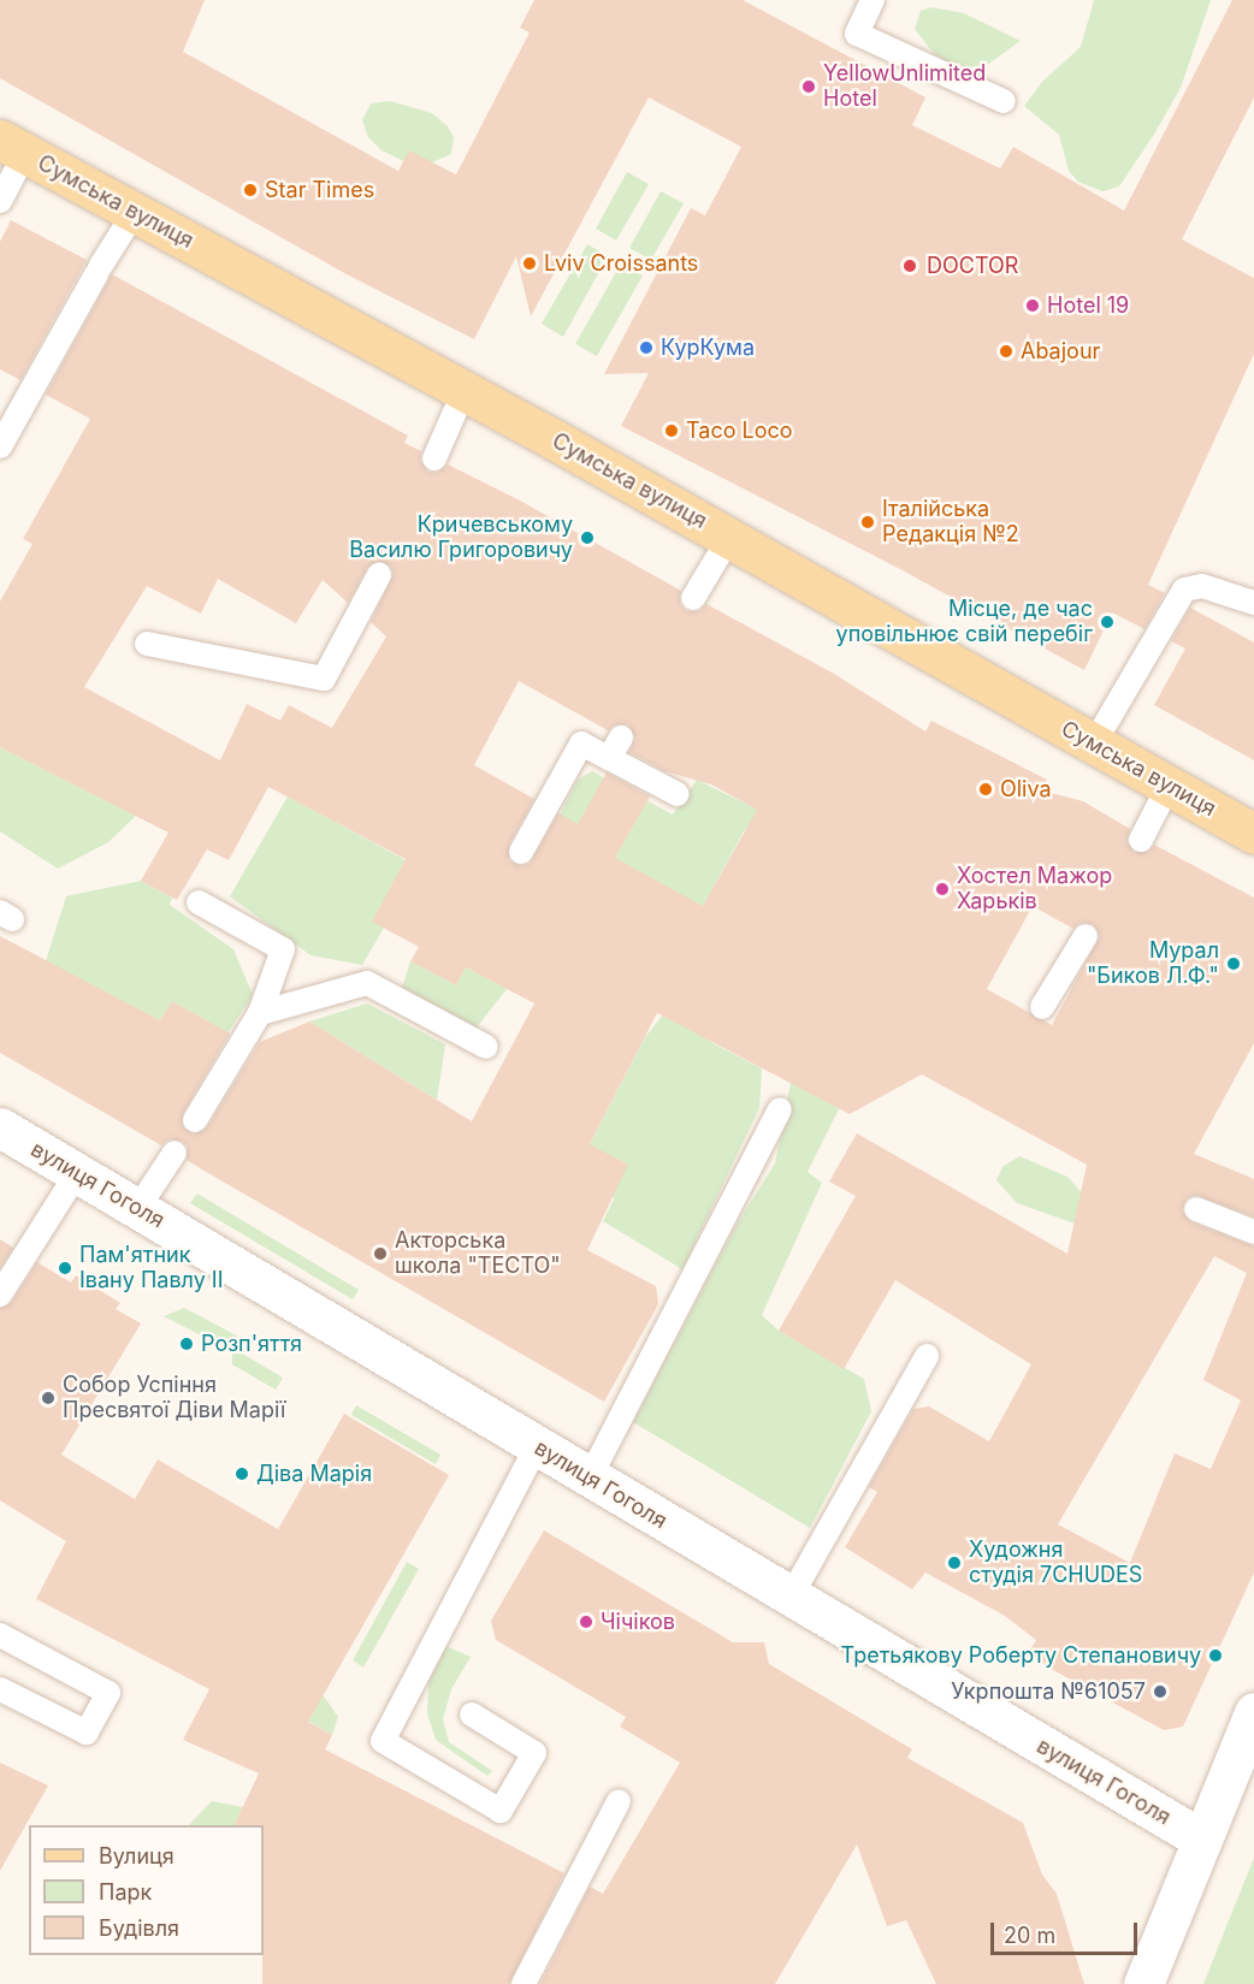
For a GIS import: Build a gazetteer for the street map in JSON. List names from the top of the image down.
{
  "streets": {
    "main road": ["Сумська вулиця"],
    "street": ["вулиця Гоголя"]
  },
  "places": [
    "YellowUnlimited Hotel",
    "Star Times",
    "Lviv Croissants",
    "DOCTOR",
    "Hotel 19",
    "КурКума",
    "Abajour",
    "Taco Loco",
    "Італійська Редакція №2",
    "Кричевському Василю Григоровичу",
    "Місце, де час уповільнює свій перебіг",
    "Oliva",
    "Хостел Мажор Харьків",
    "Мурал \"Биков Л.Ф.\"",
    "Акторська школа \"ТЕСТО\"",
    "Пам'ятник Івану Павлу II",
    "Розп'яття",
    "Собор Успіння Пресвятої Діви Марії",
    "Діва Марія",
    "Художня студія 7CHUDES",
    "Чічіков",
    "Третьякову Роберту Степановичу",
    "Укрпошта №61057"
  ],
  "legend": ["Вулиця", "Парк", "Будівля"],
  "scale_bar": "20 m"
}
